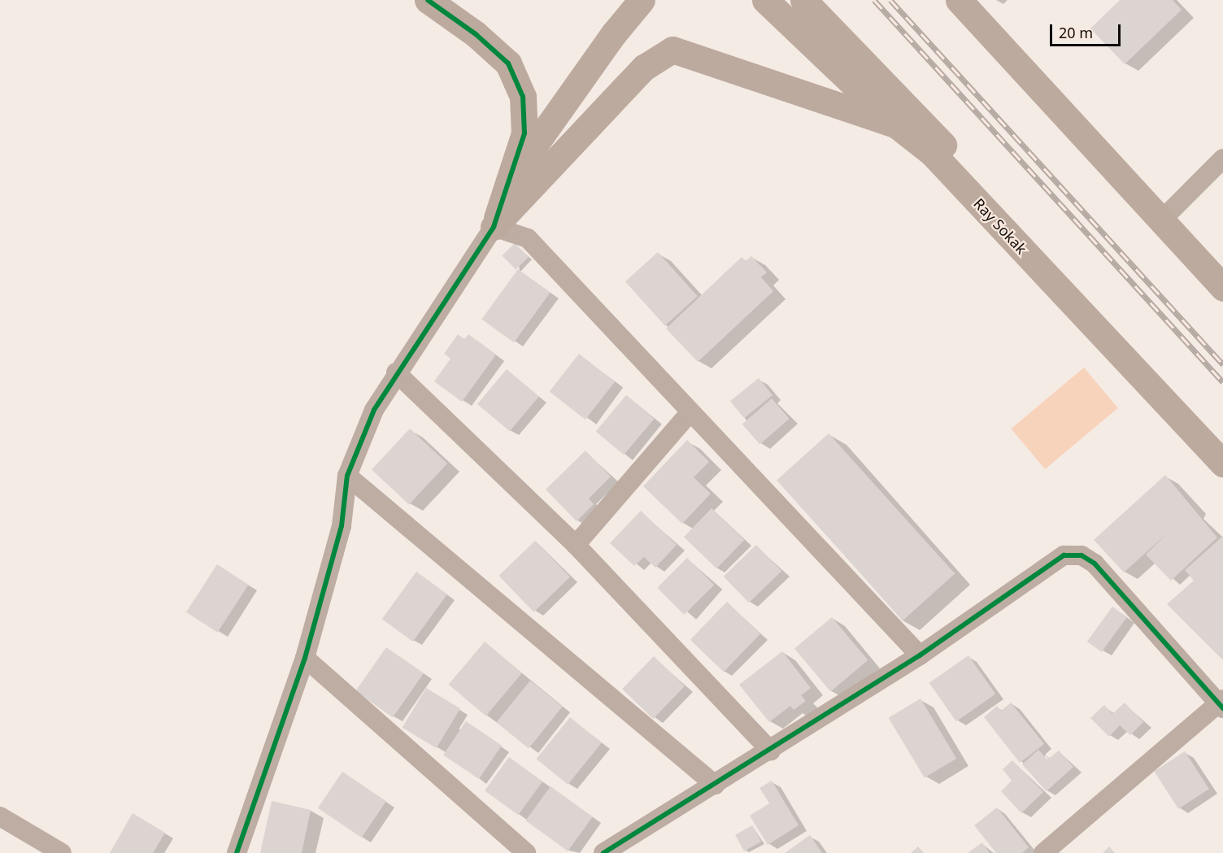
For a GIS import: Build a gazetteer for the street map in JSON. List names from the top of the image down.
{
  "streets": {
    "street": ["Ray Sokak"]
  },
  "scale_bar": "20 m"
}
